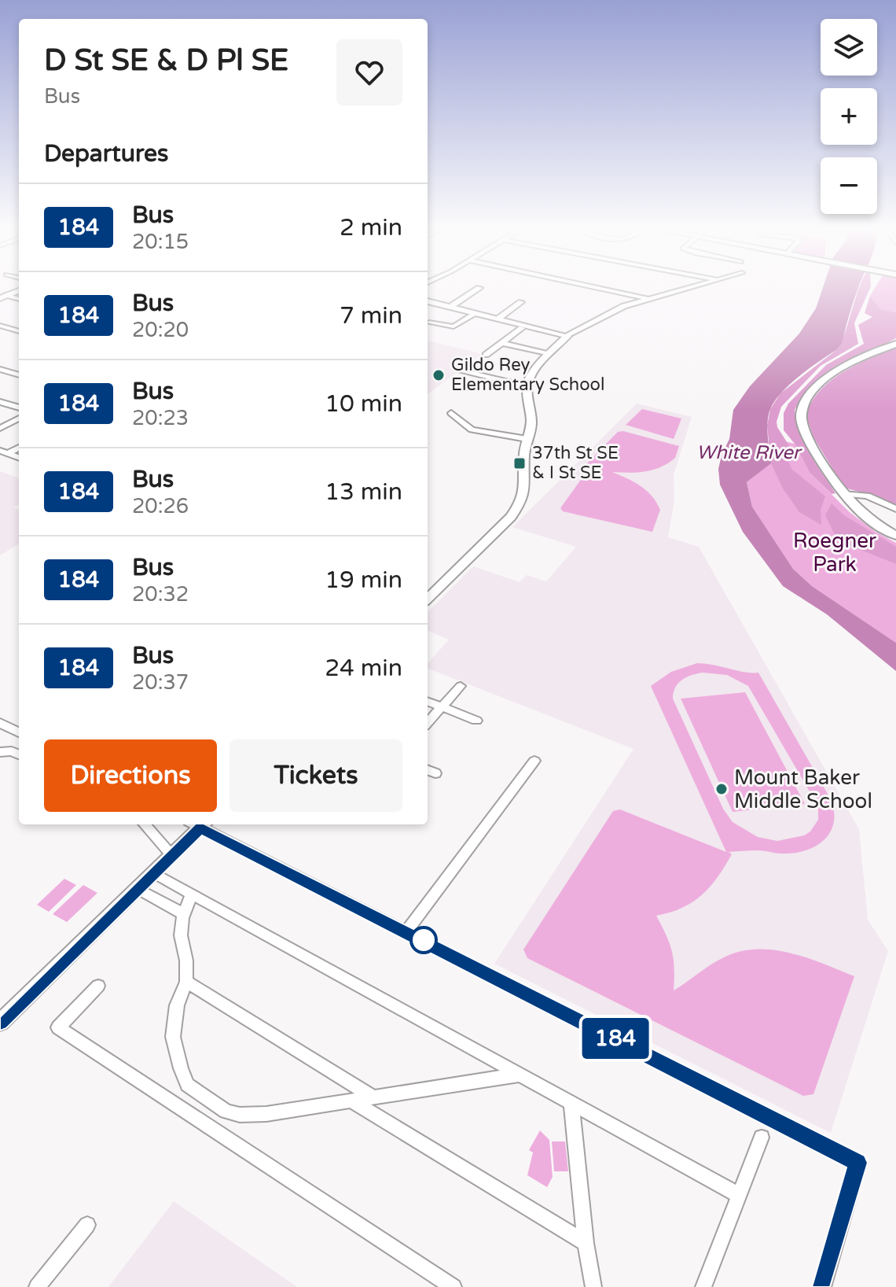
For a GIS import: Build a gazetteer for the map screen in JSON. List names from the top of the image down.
{
  "water": ["White River"],
  "parks": ["Roegner Park"],
  "places": {
    "other": ["Gildo Rey Elementary School", "Mount Baker Middle School"],
    "transit": ["37th St SE & I St SE"]
  },
  "lines": ["bus line 184"],
  "page": {
    "on_map": "184",
    "map_buttons": ["+", "−"],
    "heading": [
      ["D St SE & D Pl SE", "Bus"],
      "Departures"
    ],
    "list": [
      {
        "mark": "184",
        "name": "Bus",
        "note": "20:15",
        "value": "2 min"
      },
      {
        "mark": "184",
        "name": "Bus",
        "note": "20:20",
        "value": "7 min"
      },
      {
        "mark": "184",
        "name": "Bus",
        "note": "20:23",
        "value": "10 min"
      },
      {
        "mark": "184",
        "name": "Bus",
        "note": "20:26",
        "value": "13 min"
      },
      {
        "mark": "184",
        "name": "Bus",
        "note": "20:32",
        "value": "19 min"
      },
      {
        "mark": "184",
        "name": "Bus",
        "note": "20:37",
        "value": "24 min"
      }
    ],
    "buttons": ["Directions", "Tickets"]
  }
}
